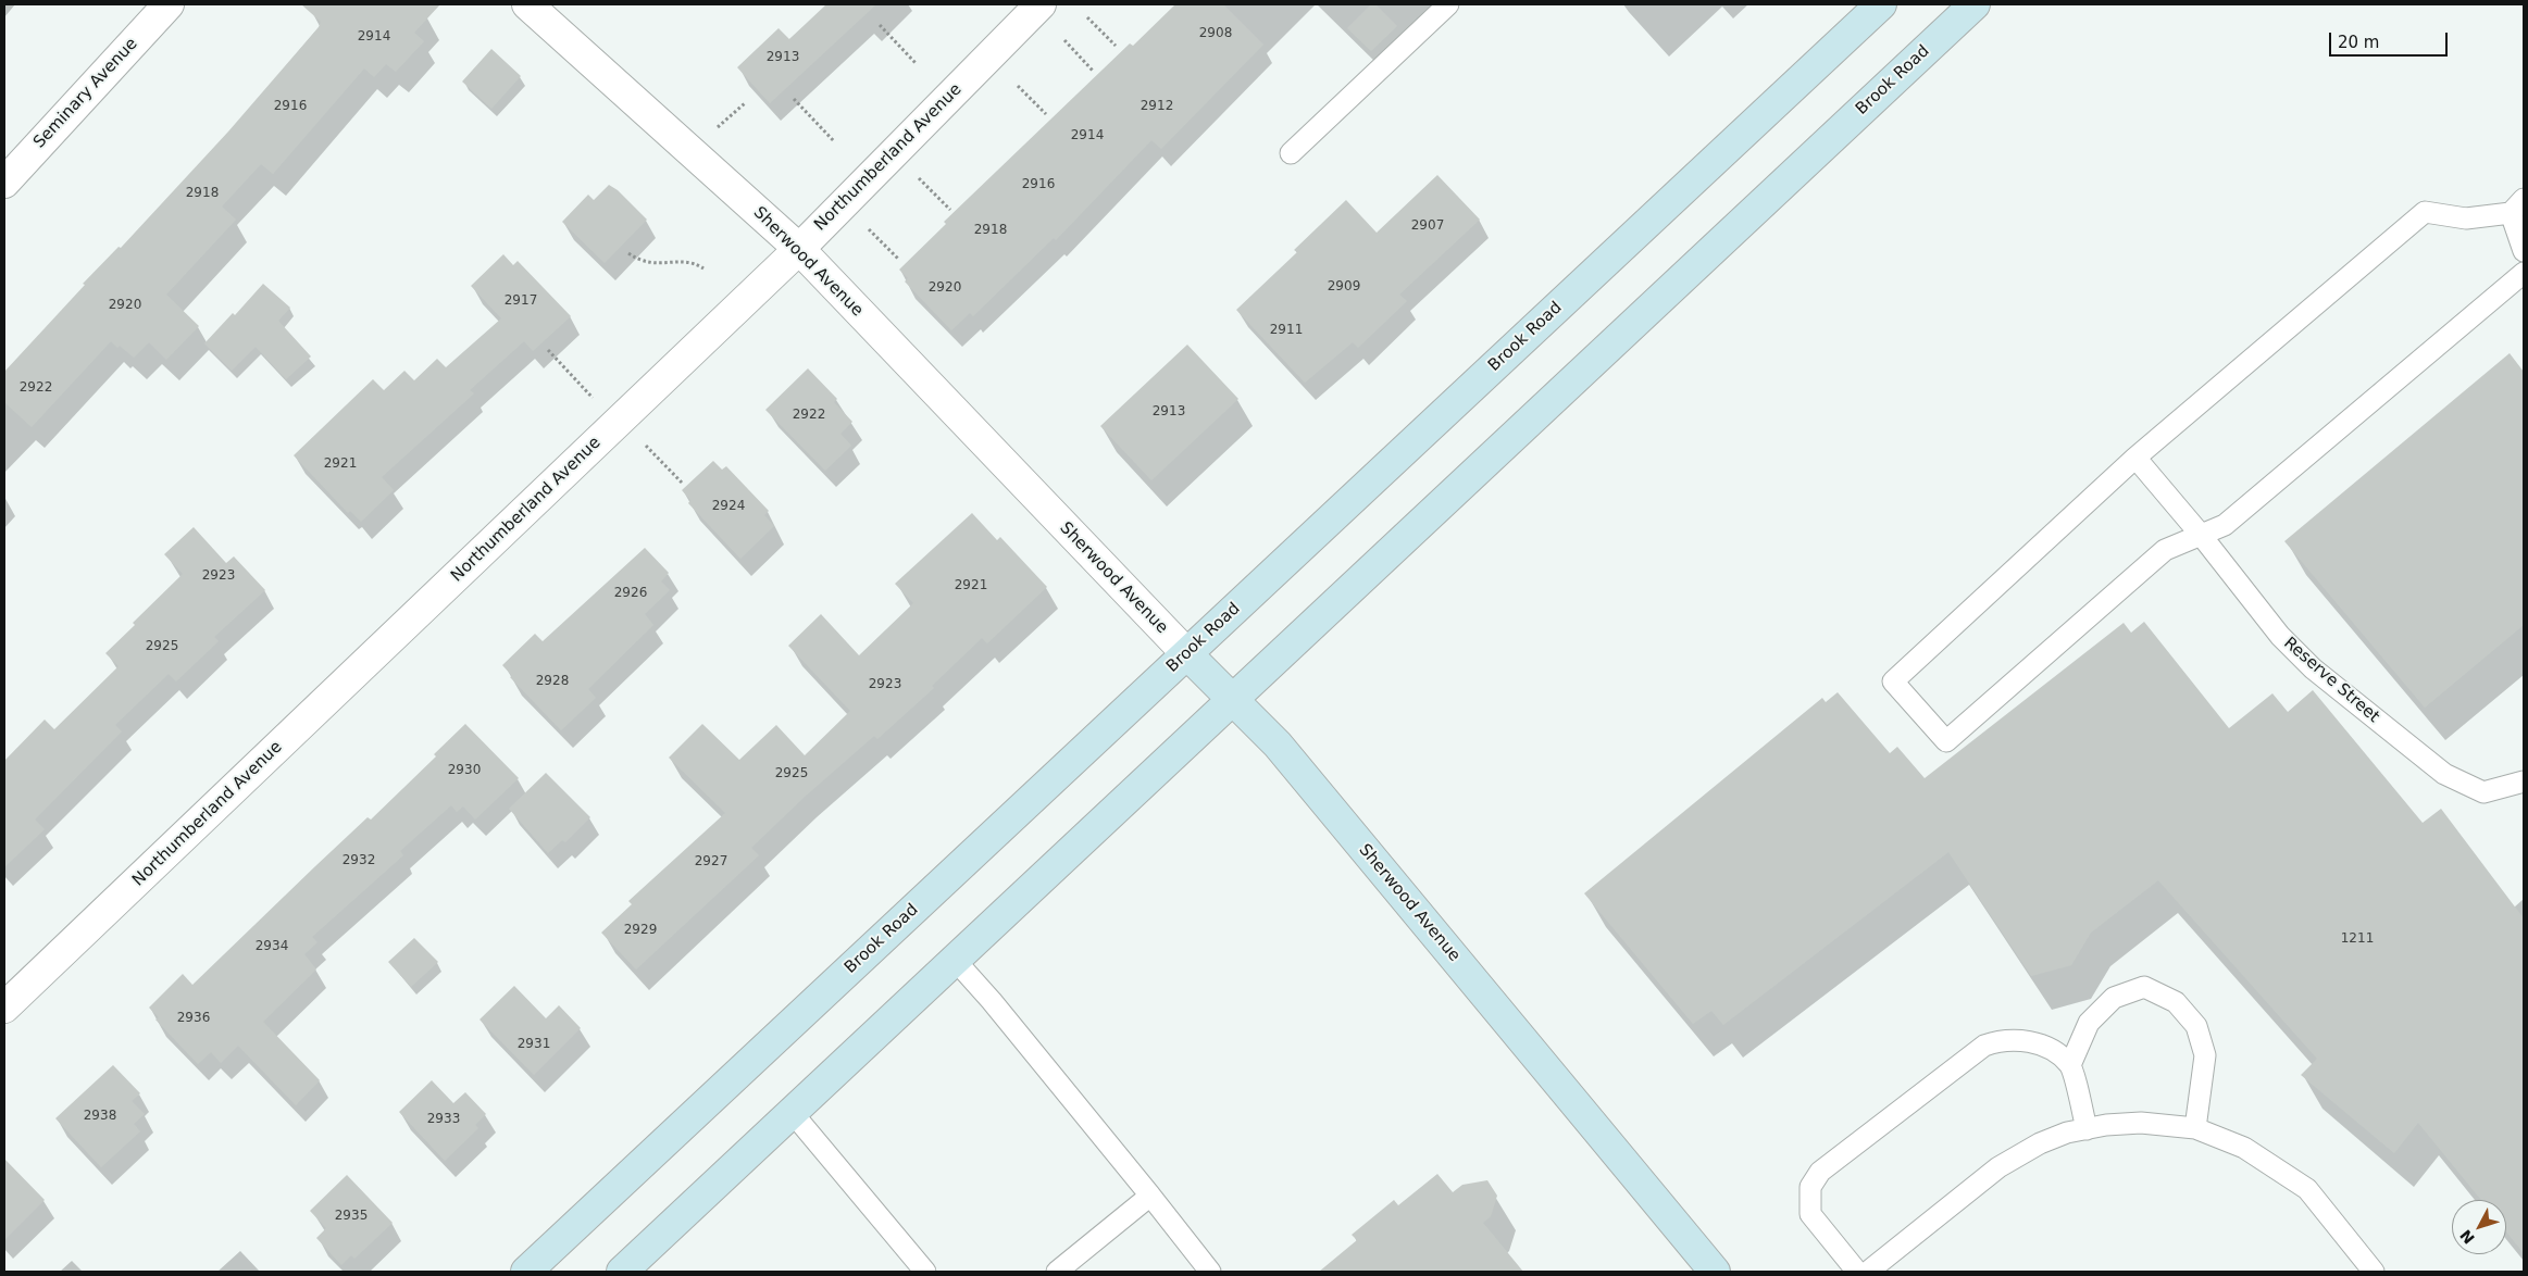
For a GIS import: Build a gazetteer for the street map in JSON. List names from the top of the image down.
{
  "streets": {
    "main road": ["Brook Road", "Sherwood Avenue"],
    "street": ["Seminary Avenue", "Northumberland Avenue"],
    "lane": ["Reserve Street"]
  },
  "crossings": [
    ["Brook Road", "Sherwood Avenue"],
    ["Northumberland Avenue", "Sherwood Avenue"]
  ],
  "house_numbers": [
    "2908",
    "2914",
    "2913",
    "2916",
    "2912",
    "2914",
    "2916",
    "2918",
    "2907",
    "2918",
    "2909",
    "2920",
    "2917",
    "2920",
    "2911",
    "2922",
    "2913",
    "2922",
    "2921",
    "2924",
    "2923",
    "2921",
    "2926",
    "2925",
    "2928",
    "2923",
    "2930",
    "2925",
    "2932",
    "2927",
    "2929",
    "1211",
    "2934",
    "2936",
    "2931",
    "2938",
    "2933",
    "2935"
  ],
  "scale_bar": "20 m",
  "north": "bottom left"
}
